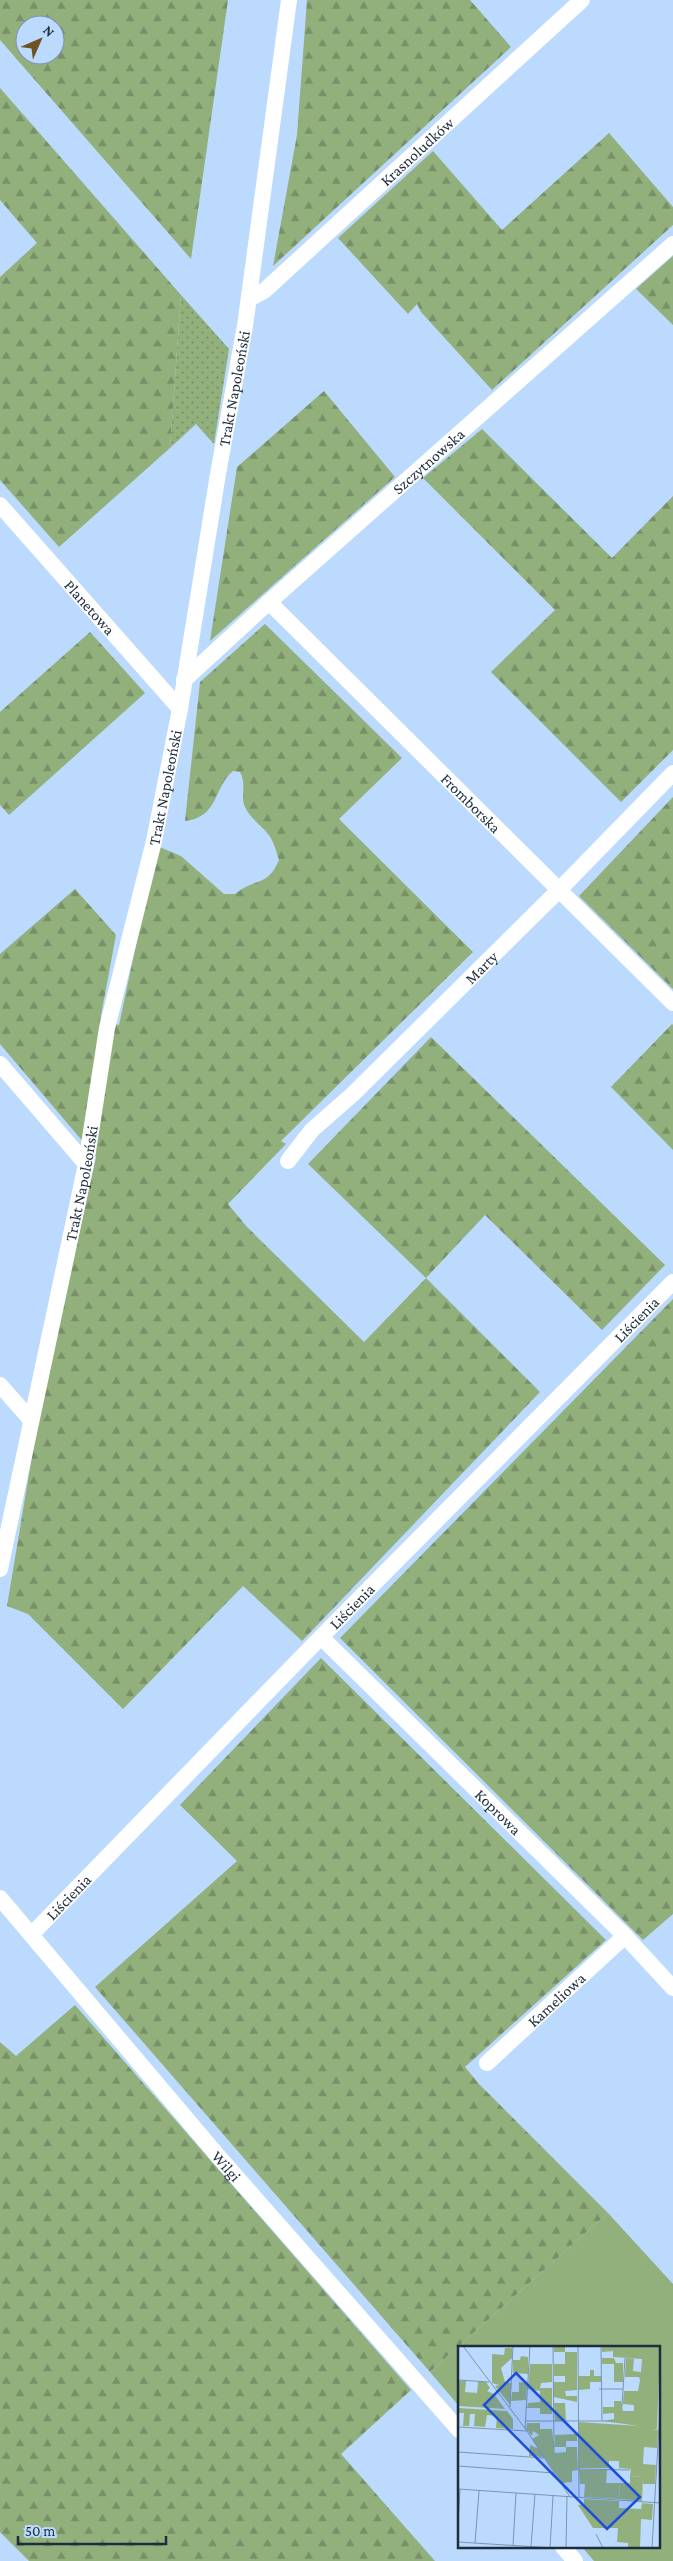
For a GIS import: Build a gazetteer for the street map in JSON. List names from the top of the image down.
{
  "streets": {
    "street": [
      "Krasnoludków",
      "Trakt Napoleoński",
      "Szczytnowska",
      "Planetowa",
      "Fromborska",
      "Marty",
      "Liścienia",
      "Koprowa",
      "Kameliowa",
      "Wilgi"
    ]
  },
  "crossings": [
    ["Krasnoludków", "Trakt Napoleoński"],
    ["Trakt Napoleoński", "Szczytnowska"],
    ["Trakt Napoleoński", "Planetowa"],
    ["Szczytnowska", "Fromborska"],
    ["Fromborska", "Marty"],
    ["Liścienia", "Koprowa"],
    ["Liścienia", "Wilgi"],
    ["Koprowa", "Kameliowa"]
  ],
  "scale_bar": "50 m",
  "north": "top right"
}
